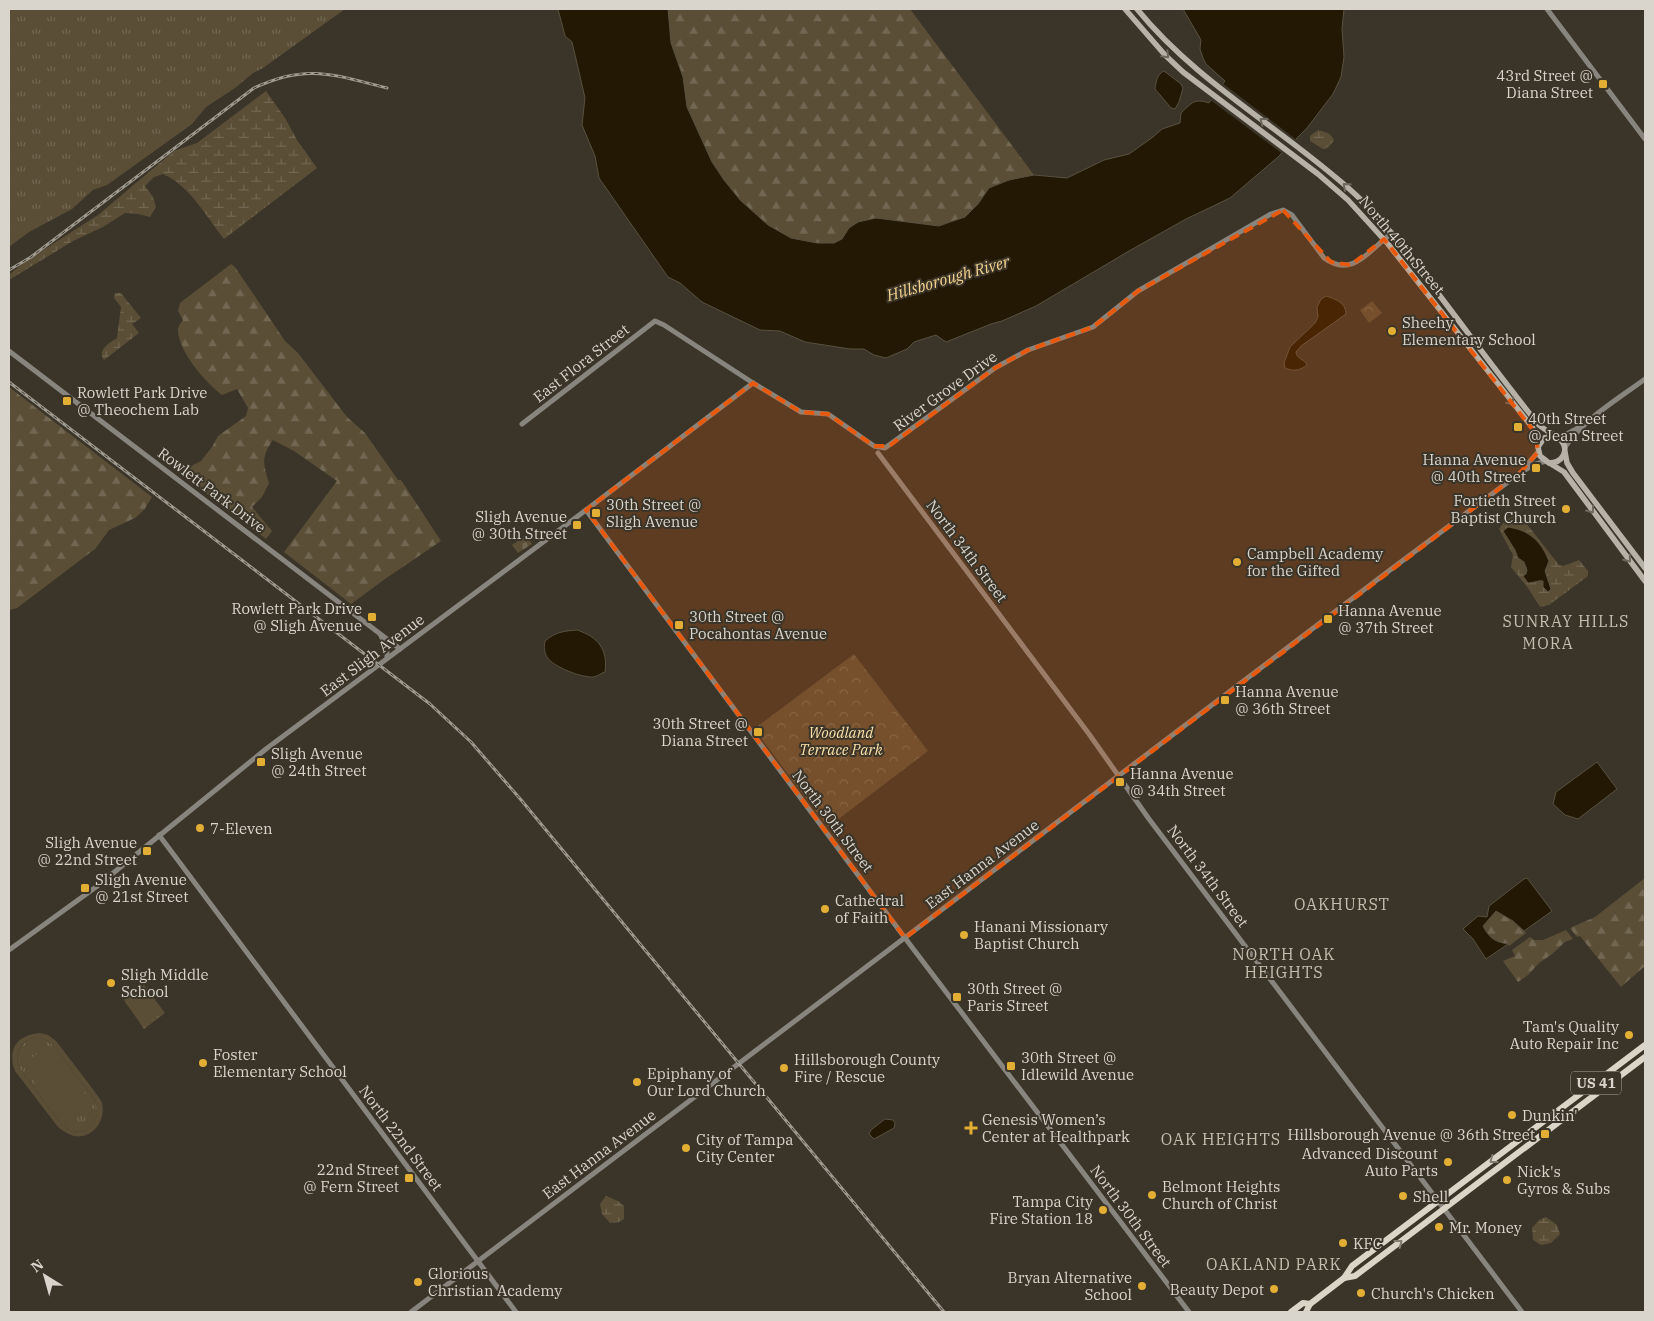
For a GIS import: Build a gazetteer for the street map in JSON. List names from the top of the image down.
{
  "streets": {
    "main road": ["North 40th Street", "US 41"],
    "street": [
      "East Flora Street",
      "River Grove Drive",
      "Rowlett Park Drive",
      "North 34th Street",
      "East Sligh Avenue",
      "North 30th Street",
      "East Hanna Avenue",
      "North 22nd Street"
    ]
  },
  "crossings": [
    ["North 40th Street", "River Grove Drive"],
    ["North 40th Street", "East Hanna Avenue"],
    ["East Flora Street", "River Grove Drive"],
    ["River Grove Drive", "East Sligh Avenue"],
    ["Rowlett Park Drive", "East Sligh Avenue"],
    ["North 34th Street", "East Hanna Avenue"],
    ["North 34th Street", "US 41"],
    ["East Sligh Avenue", "North 30th Street"],
    ["East Sligh Avenue", "North 22nd Street"],
    ["North 30th Street", "East Hanna Avenue"],
    ["East Hanna Avenue", "North 22nd Street"]
  ],
  "districts": [
    "SUNRAY HILLS",
    "MORA",
    "OAKHURST",
    "NORTH OAK HEIGHTS",
    "OAK HEIGHTS",
    "OAKLAND PARK"
  ],
  "water": ["Hillsborough River"],
  "parks": ["Woodland Terrace Park"],
  "places": {
    "transit": [
      "43rd Street @ Diana Street",
      "Rowlett Park Drive @ Theochem Lab",
      "40th Street @ Jean Street",
      "Hanna Avenue @ 40th Street",
      "30th Street @ Sligh Avenue",
      "Sligh Avenue @ 30th Street",
      "Rowlett Park Drive @ Sligh Avenue",
      "Hanna Avenue @ 37th Street",
      "30th Street @ Pocahontas Avenue",
      "Hanna Avenue @ 36th Street",
      "30th Street @ Diana Street",
      "Sligh Avenue @ 24th Street",
      "Hanna Avenue @ 34th Street",
      "Sligh Avenue @ 22nd Street",
      "Sligh Avenue @ 21st Street",
      "30th Street @ Paris Street",
      "30th Street @ Idlewild Avenue",
      "Hillsborough Avenue @ 36th Street",
      "22nd Street @ Fern Street"
    ],
    "other": [
      "Sheehy Elementary School",
      "Fortieth Street Baptist Church",
      "Campbell Academy for the Gifted",
      "7-Eleven",
      "Cathedral of Faith",
      "Hanani Missionary Baptist Church",
      "Sligh Middle School",
      "Tam's Quality Auto Repair Inc",
      "Foster Elementary School",
      "Hillsborough County Fire / Rescue",
      "Epiphany of Our Lord Church",
      "Dunkin'",
      "City of Tampa City Center",
      "Advanced Discount Auto Parts",
      "Nick's Gyros & Subs",
      "Belmont Heights Church of Christ",
      "Shell",
      "Tampa City Fire Station 18",
      "Mr. Money",
      "KFC",
      "Glorious Christian Academy",
      "Bryan Alternative School",
      "Beauty Depot",
      "Church's Chicken"
    ],
    "health": ["Genesis Women’s Center at Healthpark"]
  },
  "north": "top left"
}
